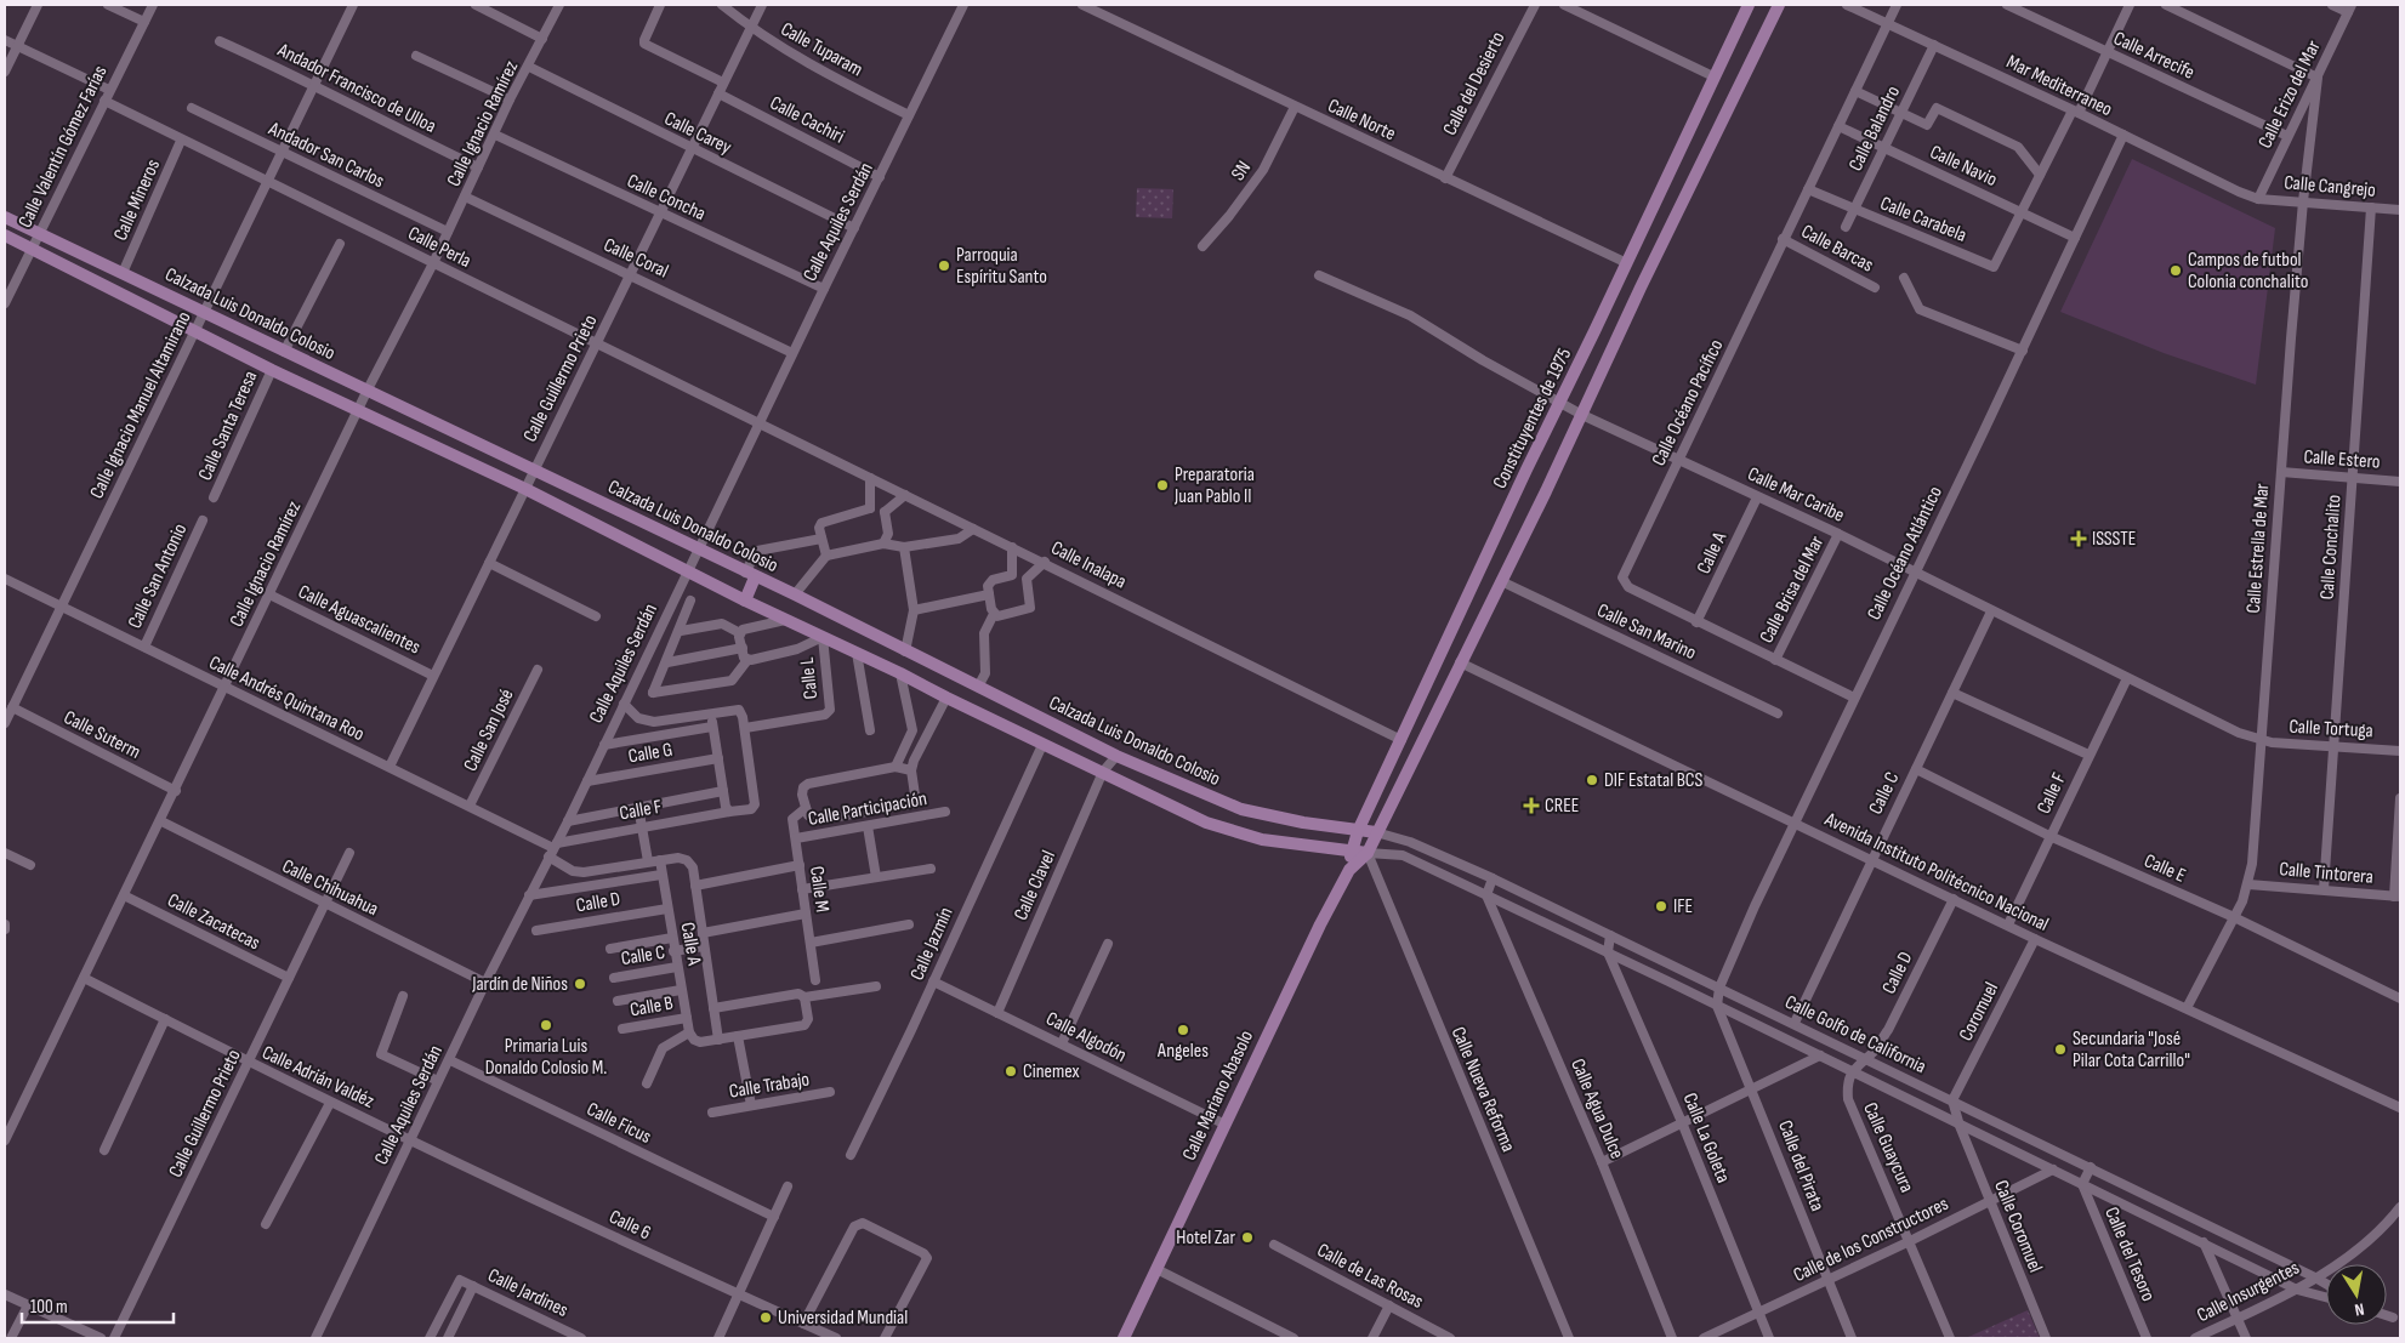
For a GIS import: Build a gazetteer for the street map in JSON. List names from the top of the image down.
{
  "streets": {
    "main road": ["Calzada Luis Donaldo Colosio", "Constituyentes de 1975", "Calle Mariano Abasolo"],
    "street": [
      "Calle Tuparam",
      "Calle Arrecife",
      "Calle del Desierto",
      "Mar Mediterraneo",
      "Andador Francisco de Ulloa",
      "Calle Erizo del Mar",
      "Calle Cachiri",
      "Calle Norte",
      "Calle Ignacio Ramírez",
      "Calle Balandro",
      "Calle Carey",
      "Calle Valentín Gómez Farías",
      "Andador San Carlos",
      "Calle Navio",
      "SN",
      "Calle Cangrejo",
      "Calle Concha",
      "Calle Mineros",
      "Calle Carabela",
      "Calle Aquiles Serdán",
      "Calle Perla",
      "Calle Barcas",
      "Calle Coral",
      "Calle Guillermo Prieto",
      "Calle Océano Pacífico",
      "Calle Ignacio Manuel Altamirano",
      "Calle Santa Teresa",
      "Calle Estero",
      "Calle Mar Caribe",
      "Calle Conchalito",
      "Calle Estrella de Mar",
      "Calle A",
      "Calle Océano Atlántico",
      "Calle Inalapa",
      "Calle San Antonio",
      "Calle Brisa del Mar",
      "Calle Aguascalientes",
      "Calle San Marino",
      "Calle L",
      "Calle Andrés Quintana Roo",
      "Calle Tortuga",
      "Calle San José",
      "Calle Suterm",
      "Calle G",
      "Calle C",
      "Calle F",
      "Calle Participación",
      "Calle E",
      "Avenida Instituto Politécnico Nacional",
      "Calle Tintorera",
      "Calle Clavel",
      "Calle Chihuahua",
      "Calle M",
      "Calle D",
      "Calle Zacatecas",
      "Calle Jazmín",
      "Calle B",
      "Coromuel",
      "Calle Golfo de California",
      "Calle Algodón",
      "Calle Adrián Valdéz",
      "Calle Trabajo",
      "Calle Nueva Reforma",
      "Calle Agua Dulce",
      "Calle Ficus",
      "Calle La Goleta",
      "Calle Guaycura",
      "Calle del Pirata",
      "Calle 6",
      "Calle Coromuel",
      "Calle de los Constructores",
      "Calle del Tesoro",
      "Calle de Las Rosas",
      "Calle Insurgentes",
      "Calle Jardines"
    ]
  },
  "crossings": [
    ["Calle Tuparam", "Calle Aquiles Serdán"],
    ["Calle Tuparam", "Calle Guillermo Prieto"],
    ["Calle Arrecife", "Calle Erizo del Mar"],
    ["Calle del Desierto", "Calle Norte"],
    ["Mar Mediterraneo", "Calle Erizo del Mar"],
    ["Mar Mediterraneo", "Calle Balandro"],
    ["Mar Mediterraneo", "Calle Cangrejo"],
    ["Mar Mediterraneo", "Calle Océano Pacífico"],
    ["Mar Mediterraneo", "Calle Océano Atlántico"],
    ["Andador Francisco de Ulloa", "Calle Ignacio Ramírez"],
    ["Andador Francisco de Ulloa", "Calle Ignacio Manuel Altamirano"],
    ["Calle Erizo del Mar", "Calle Cangrejo"],
    ["Calle Erizo del Mar", "Calle Estrella de Mar"],
    ["Calle Cachiri", "Calle Aquiles Serdán"],
    ["Calle Cachiri", "Calle Guillermo Prieto"],
    ["Calle Norte", "SN"],
    ["Calle Norte", "Constituyentes de 1975"],
    ["Calle Ignacio Ramírez", "Calle Carey"],
    ["Calle Ignacio Ramírez", "Andador San Carlos"],
    ["Calle Ignacio Ramírez", "Calle Concha"],
    ["Calle Ignacio Ramírez", "Calle Perla"],
    ["Calle Ignacio Ramírez", "Calle Coral"],
    ["Calle Ignacio Ramírez", "Calzada Luis Donaldo Colosio"],
    ["Calle Ignacio Ramírez", "Calle Aguascalientes"],
    ["Calle Ignacio Ramírez", "Calle Andrés Quintana Roo"],
    ["Calle Ignacio Ramírez", "Calle Suterm"],
    ["Calle Ignacio Ramírez", "Calle Chihuahua"],
    ["Calle Ignacio Ramírez", "Calle Zacatecas"],
    ["Calle Ignacio Ramírez", "Calle Adrián Valdéz"],
    ["Calle Balandro", "Calle Navio"],
    ["Calle Balandro", "Calle Carabela"],
    ["Calle Carey", "Calle Aquiles Serdán"],
    ["Calle Carey", "Calle Guillermo Prieto"],
    ["Calle Valentín Gómez Farías", "Calle Perla"],
    ["Calle Valentín Gómez Farías", "Calzada Luis Donaldo Colosio"],
    ["Andador San Carlos", "Calle Ignacio Manuel Altamirano"],
    ["Calle Navio", "Calle Carabela"],
    ["Calle Navio", "Calle Océano Pacífico"],
    ["Calle Navio", "Calle Océano Atlántico"],
    ["Calle Cangrejo", "Calle Conchalito"],
    ["Calle Cangrejo", "Calle Estrella de Mar"],
    ["Calle Concha", "Calle Aquiles Serdán"],
    ["Calle Concha", "Calle Guillermo Prieto"],
    ["Calle Mineros", "Calle Perla"],
    ["Calle Mineros", "Calzada Luis Donaldo Colosio"],
    ["Calle Carabela", "Calle Océano Pacífico"],
    ["Calle Aquiles Serdán", "Calle Perla"],
    ["Calle Aquiles Serdán", "Calle Coral"],
    ["Calle Aquiles Serdán", "Calzada Luis Donaldo Colosio"],
    ["Calle Aquiles Serdán", "Calle Inalapa"],
    ["Calle Aquiles Serdán", "Calle Andrés Quintana Roo"],
    ["Calle Aquiles Serdán", "Calle G"],
    ["Calle Aquiles Serdán", "Calle F"],
    ["Calle Aquiles Serdán", "Calle Chihuahua"],
    ["Calle Aquiles Serdán", "Calle Adrián Valdéz"],
    ["Calle Aquiles Serdán", "Calle Ficus"],
    ["Calle Aquiles Serdán", "Calle 6"],
    ["Calle Perla", "Calle Guillermo Prieto"],
    ["Calle Perla", "Calle Ignacio Manuel Altamirano"],
    ["Calle Perla", "Calle Inalapa"],
    ["Calle Barcas", "Calle Océano Pacífico"],
    ["Calle Coral", "Calle Guillermo Prieto"],
    ["Calzada Luis Donaldo Colosio", "Calle Guillermo Prieto"],
    ["Calzada Luis Donaldo Colosio", "Calle Ignacio Manuel Altamirano"],
    ["Calzada Luis Donaldo Colosio", "Constituyentes de 1975"],
    ["Calzada Luis Donaldo Colosio", "Calle Santa Teresa"],
    ["Calzada Luis Donaldo Colosio", "Calle L"],
    ["Calzada Luis Donaldo Colosio", "Calle Clavel"],
    ["Calzada Luis Donaldo Colosio", "Calle Jazmín"],
    ["Calzada Luis Donaldo Colosio", "Calle Golfo de California"],
    ["Calzada Luis Donaldo Colosio", "Calle Nueva Reforma"],
    ["Calle Guillermo Prieto", "Calle Aguascalientes"],
    ["Calle Guillermo Prieto", "Calle Andrés Quintana Roo"],
    ["Calle Guillermo Prieto", "Calle Chihuahua"],
    ["Calle Guillermo Prieto", "Calle Zacatecas"],
    ["Calle Guillermo Prieto", "Calle Adrián Valdéz"],
    ["Calle Océano Pacífico", "Calle Mar Caribe"],
    ["Calle Océano Pacífico", "Calle A"],
    ["Calle Océano Pacífico", "Calle Océano Atlántico"],
    ["Calle Océano Pacífico", "Calle Brisa del Mar"],
    ["Calle Ignacio Manuel Altamirano", "Calle Andrés Quintana Roo"],
    ["Calle Ignacio Manuel Altamirano", "Calle Suterm"],
    ["Constituyentes de 1975", "Calle Mar Caribe"],
    ["Constituyentes de 1975", "Calle Inalapa"],
    ["Calle Estero", "Calle Conchalito"],
    ["Calle Estero", "Calle Estrella de Mar"],
    ["Calle Mar Caribe", "Calle Estrella de Mar"],
    ["Calle Mar Caribe", "Calle A"],
    ["Calle Mar Caribe", "Calle Océano Atlántico"],
    ["Calle Mar Caribe", "Calle Brisa del Mar"],
    ["Calle Mar Caribe", "Calle Tortuga"],
    ["Calle Mar Caribe", "Calle C"],
    ["Calle Mar Caribe", "Calle F"],
    ["Calle Conchalito", "Calle Tortuga"],
    ["Calle Conchalito", "Calle Tintorera"],
    ["Calle Estrella de Mar", "Calle Tortuga"],
    ["Calle Estrella de Mar", "Calle E"],
    ["Calle Estrella de Mar", "Avenida Instituto Politécnico Nacional"],
    ["Calle Estrella de Mar", "Calle Tintorera"],
    ["Calle A", "Calle Andrés Quintana Roo"],
    ["Calle A", "Calle C"],
    ["Calle A", "Calle D"],
    ["Calle A", "Calle B"],
    ["Calle Océano Atlántico", "Avenida Instituto Politécnico Nacional"],
    ["Calle Océano Atlántico", "Calle Golfo de California"],
    ["Calle Océano Atlántico", "Calle del Pirata"],
    ["Calle San Antonio", "Calle Andrés Quintana Roo"],
    ["Calle L", "Calle F"],
    ["Calle Andrés Quintana Roo", "Calle San José"],
    ["Calle Andrés Quintana Roo", "Calle F"],
    ["Calle C", "Calle E"],
    ["Calle C", "Avenida Instituto Politécnico Nacional"],
    ["Calle C", "Calle Golfo de California"],
    ["Calle F", "Calle E"],
    ["Calle F", "Avenida Instituto Politécnico Nacional"],
    ["Calle Participación", "Calle M"],
    ["Avenida Instituto Politécnico Nacional", "Calle D"],
    ["Avenida Instituto Politécnico Nacional", "Coromuel"],
    ["Calle Clavel", "Calle Algodón"],
    ["Calle D", "Calle Golfo de California"],
    ["Calle D", "Calle Guaycura"],
    ["Calle Jazmín", "Calle Algodón"],
    ["Coromuel", "Calle Golfo de California"],
    ["Coromuel", "Calle Coromuel"],
    ["Calle Golfo de California", "Calle Nueva Reforma"],
    ["Calle Golfo de California", "Calle Agua Dulce"],
    ["Calle Golfo de California", "Calle La Goleta"],
    ["Calle Golfo de California", "Calle Guaycura"],
    ["Calle Golfo de California", "Calle del Pirata"],
    ["Calle Golfo de California", "Calle Coromuel"],
    ["Calle Golfo de California", "Calle de los Constructores"],
    ["Calle Golfo de California", "Calle del Tesoro"],
    ["Calle Golfo de California", "Calle Insurgentes"],
    ["Calle Algodón", "Calle Mariano Abasolo"],
    ["Calle Adrián Valdéz", "Calle 6"],
    ["Calle La Goleta", "Calle de los Constructores"],
    ["Calle Guaycura", "Calle de los Constructores"],
    ["Calle del Pirata", "Calle de los Constructores"],
    ["Calle Coromuel", "Calle de los Constructores"]
  ],
  "places": {
    "other": [
      "Parroquia Espíritu Santo",
      "Campos de futbol Colonia conchalito",
      "Preparatoria Juan Pablo II",
      "DIF Estatal BCS",
      "IFE",
      "Jardín de Niños",
      "Primaria Luis Donaldo Colosio M.",
      "Angeles",
      "Secundaria \"José Pilar Cota Carrillo\"",
      "Cinemex",
      "Hotel Zar",
      "Universidad Mundial"
    ],
    "health": ["ISSSTE", "CREE"]
  },
  "scale_bar": "100 m",
  "north": "bottom"
}
